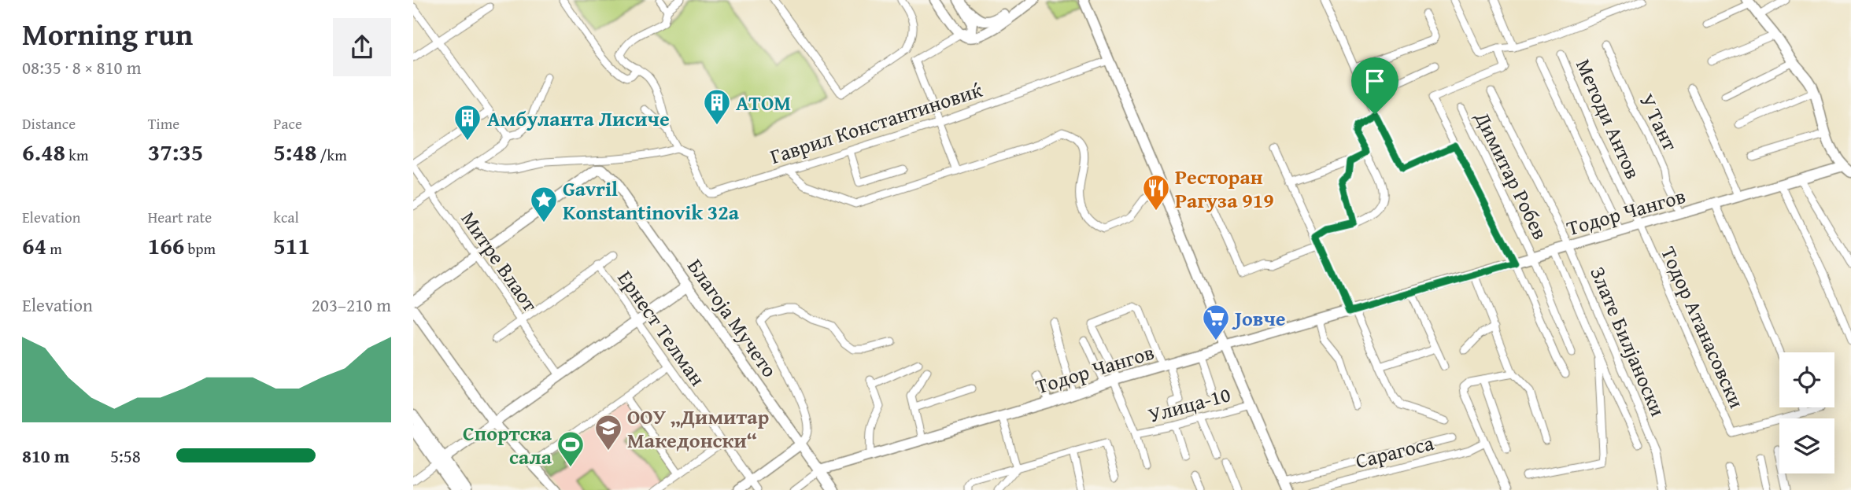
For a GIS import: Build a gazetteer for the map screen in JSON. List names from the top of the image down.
{
  "streets": {
    "street": [
      "Методи Антов",
      "У Тант",
      "Гаврил Константиновиќ",
      "Димитар Робев",
      "Тодор Чангов",
      "Митре Влаот",
      "Благоја Мучето",
      "Тодор Атанасовски",
      "Ернест Телман",
      "Злате Билјаноски",
      "Улица-10",
      "Сарагоса"
    ]
  },
  "crossings": [
    ["Методи Антов", "Тодор Чангов"],
    ["Методи Антов", "Тодор Атанасовски"],
    ["У Тант", "Тодор Чангов"],
    ["Димитар Робев", "Тодор Чангов"],
    ["Тодор Чангов", "Благоја Мучето"],
    ["Тодор Чангов", "Тодор Атанасовски"],
    ["Тодор Чангов", "Злате Билјаноски"],
    ["Митре Влаот", "Благоја Мучето"]
  ],
  "places": {
    "building": ["АТОМ", "Амбуланта Лисиче"],
    "restaurant": ["Ресторан Рагуза 919"],
    "place": ["Gavril Konstantinovik 32a"],
    "supermarket": ["Јовче"],
    "school or university": ["ООУ „Димитар Македонски“"],
    "sports": ["Спортска сала"]
  },
  "page": {
    "heading": ["Morning run", "08:35 · 8 × 810 m"],
    "stats": [
      ["Distance", "6.48 km"],
      ["Time", "37:35"],
      ["Pace", "5:48 /km"],
      ["Elevation", "64 m"],
      ["Heart rate", "166 bpm"],
      ["kcal", "511"]
    ],
    "chart": ["Elevation", "203–210 m"],
    "list": [
      {
        "name": "810 m",
        "note": "5:58"
      }
    ]
  }
}
